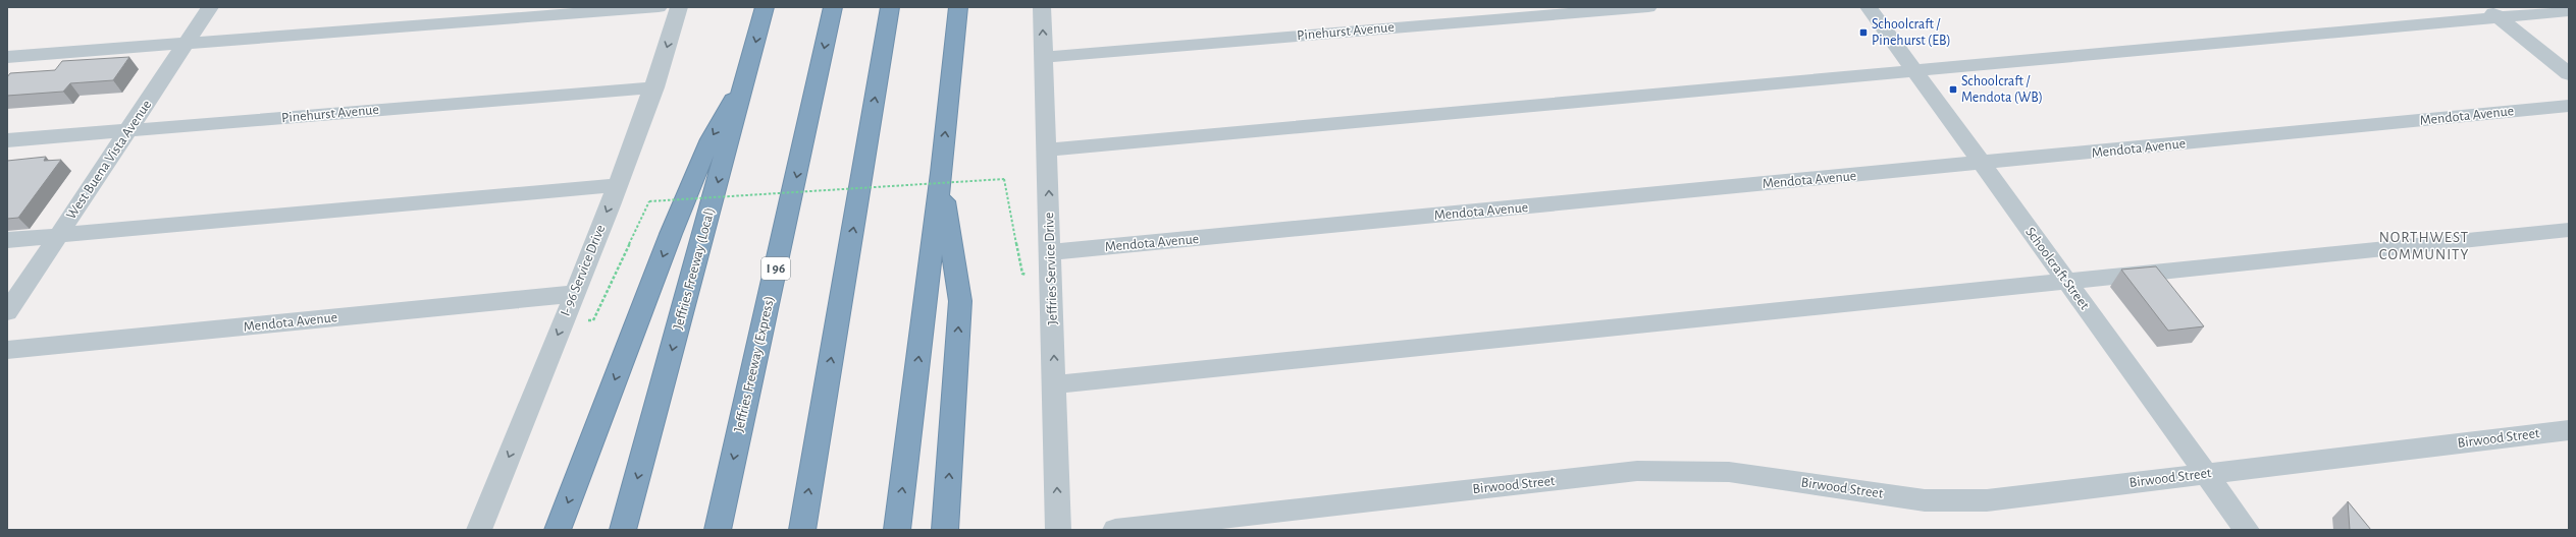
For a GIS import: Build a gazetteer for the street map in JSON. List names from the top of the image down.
{
  "streets": {
    "highway": ["Jeffries Freeway (Local)", "I 96", "Jeffries Freeway (Express)"],
    "street": [
      "Pinehurst Avenue",
      "Mendota Avenue",
      "West Buena Vista Avenue",
      "Jeffries Service Drive",
      "Schoolcraft Street",
      "I- 96 Service Drive",
      "Birwood Street"
    ]
  },
  "crossings": [
    ["Pinehurst Avenue", "West Buena Vista Avenue"],
    ["Pinehurst Avenue", "Jeffries Service Drive"],
    ["Pinehurst Avenue", "I- 96 Service Drive"],
    ["Mendota Avenue", "Jeffries Service Drive"],
    ["Mendota Avenue", "Schoolcraft Street"],
    ["Mendota Avenue", "I- 96 Service Drive"],
    ["Schoolcraft Street", "Birwood Street"]
  ],
  "one_way": ["Jeffries Service Drive", "I- 96 Service Drive"],
  "districts": ["NORTHWEST COMMUNITY"],
  "places": {
    "transit": ["Schoolcraft / Pinehurst (EB)", "Schoolcraft / Mendota (WB)"]
  }
}
